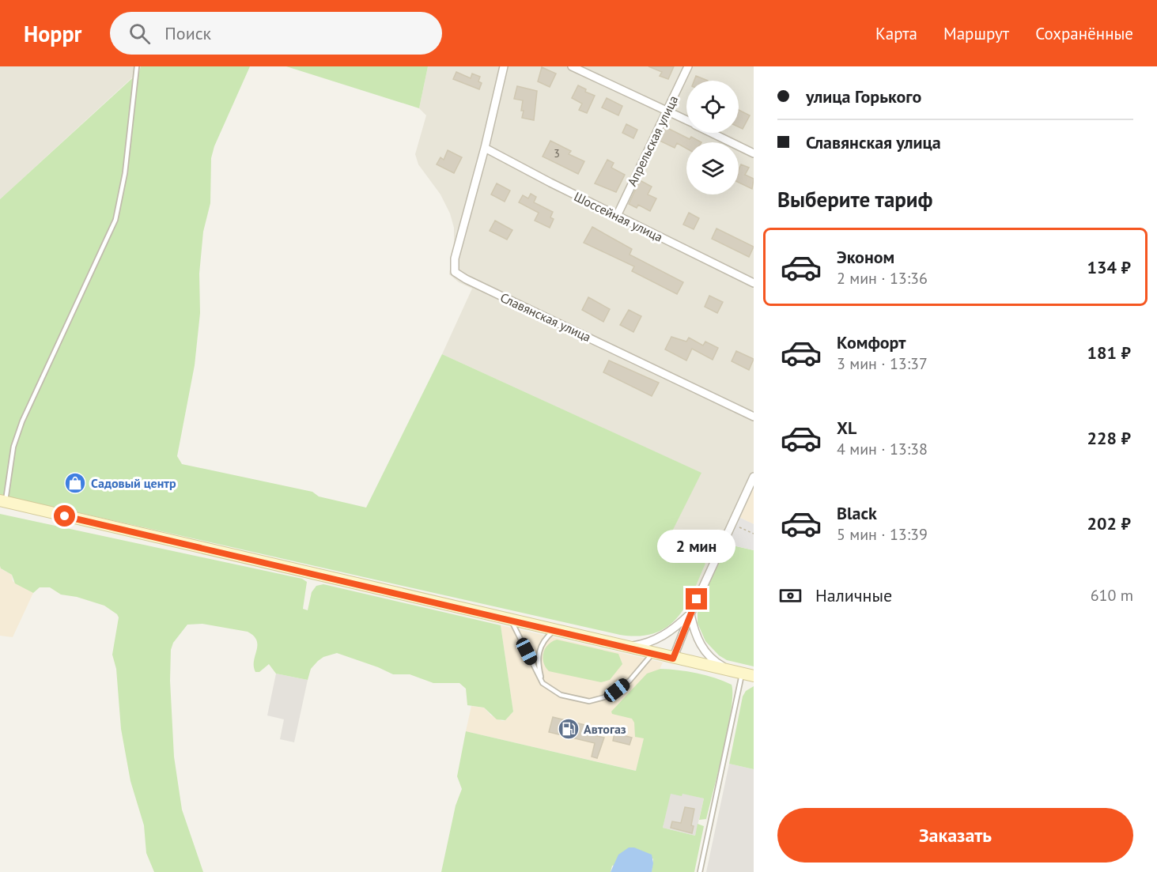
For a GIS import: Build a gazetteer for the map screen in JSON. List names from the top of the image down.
{
  "streets": {
    "street": ["Апрельская улица", "Шоссейная улица", "Славянская улица"]
  },
  "crossings": [
    ["Апрельская улица", "Шоссейная улица"],
    ["Шоссейная улица", "Славянская улица"]
  ],
  "places": {
    "shop": ["Садовый центр"],
    "fuel station": ["Автогаз"]
  },
  "house_numbers": ["3"],
  "page": {
    "header": "Hoppr",
    "search": "Поиск",
    "nav": ["Карта", "Маршрут", "Сохранённые"],
    "banner": ["улица Горького", "Славянская улица"],
    "heading": "Выберите тариф",
    "list": [
      {
        "name": "Эконом",
        "note": "2 мин · 13:36",
        "value": "134 ₽"
      },
      {
        "name": "Комфорт",
        "note": "3 мин · 13:37",
        "value": "181 ₽"
      },
      {
        "name": "XL",
        "note": "4 мин · 13:38",
        "value": "228 ₽"
      },
      {
        "name": "Black",
        "note": "5 мин · 13:39",
        "value": "202 ₽"
      }
    ],
    "bubble": "2 мин",
    "pay": ["Наличные", "610 m"],
    "buttons": "Заказать"
  }
}
